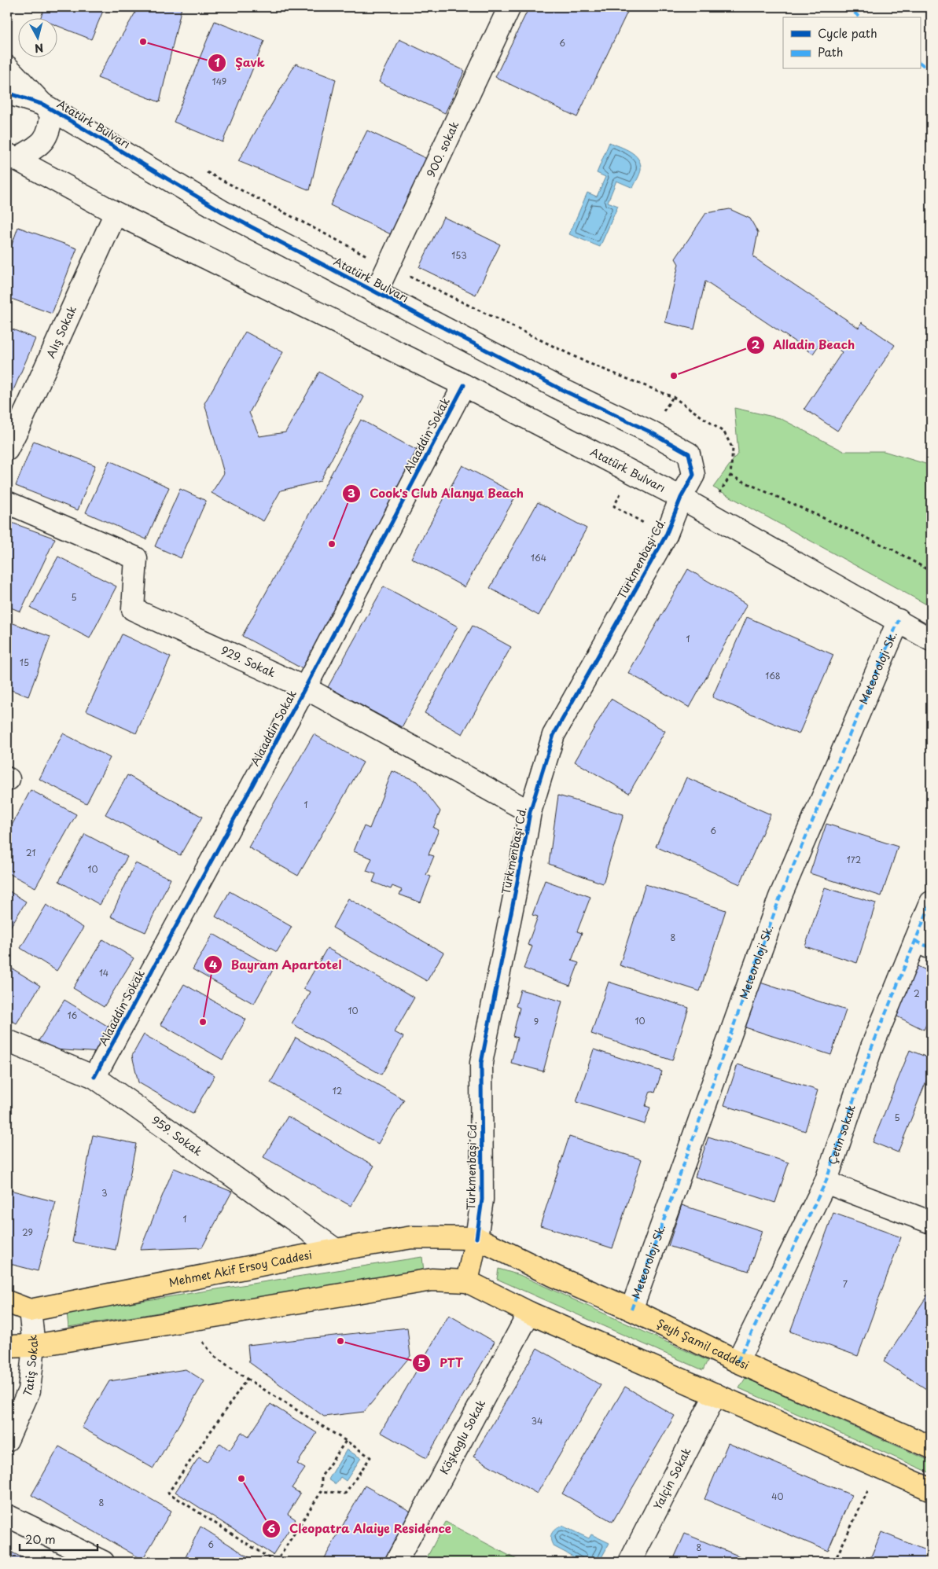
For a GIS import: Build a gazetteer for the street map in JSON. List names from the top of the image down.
{
  "streets": {
    "main road": ["Türkmenbaşi Cd.", "Mehmet Akif Ersoy Caddesi", "Şeyh Şamil caddesi"],
    "street": [
      "Atatürk Bulvarı",
      "900. sokak",
      "Alış Sokak",
      "Alaaddin Sokak",
      "929. Sokak",
      "Meteoroloji Sk.",
      "Çetin sokak",
      "959. Sokak",
      "Tatiş Sokak",
      "Köşkoglu Sokak",
      "Yalçin Sokak"
    ]
  },
  "crossings": [
    ["Atatürk Bulvarı", "900. sokak"],
    ["Atatürk Bulvarı", "Alış Sokak"],
    ["Atatürk Bulvarı", "Alaaddin Sokak"],
    ["Atatürk Bulvarı", "Türkmenbaşi Cd."],
    ["Atatürk Bulvarı", "Meteoroloji Sk."],
    ["Alaaddin Sokak", "929. Sokak"],
    ["Alaaddin Sokak", "959. Sokak"],
    ["Türkmenbaşi Cd.", "929. Sokak"],
    ["Türkmenbaşi Cd.", "Mehmet Akif Ersoy Caddesi"],
    ["Türkmenbaşi Cd.", "Şeyh Şamil caddesi"],
    ["Meteoroloji Sk.", "Şeyh Şamil caddesi"],
    ["Çetin sokak", "Şeyh Şamil caddesi"],
    ["959. Sokak", "Mehmet Akif Ersoy Caddesi"],
    ["Mehmet Akif Ersoy Caddesi", "Şeyh Şamil caddesi"],
    ["Mehmet Akif Ersoy Caddesi", "Tatiş Sokak"]
  ],
  "places": [
    "Şavk",
    "Alladin Beach",
    "Cook's Club Alanya Beach",
    "Bayram Apartotel",
    "PTT",
    "Cleopatra Alaiye Residence"
  ],
  "house_numbers": [
    "6",
    "149",
    "153",
    "164",
    "5",
    "1",
    "15",
    "168",
    "1",
    "6",
    "21",
    "172",
    "10",
    "8",
    "14",
    "2",
    "10",
    "16",
    "10",
    "9",
    "12",
    "5",
    "3",
    "1",
    "29",
    "7",
    "34",
    "40",
    "8",
    "6",
    "8"
  ],
  "legend": ["Cycle path", "Path"],
  "scale_bar": "20 m",
  "north": "bottom"
}
